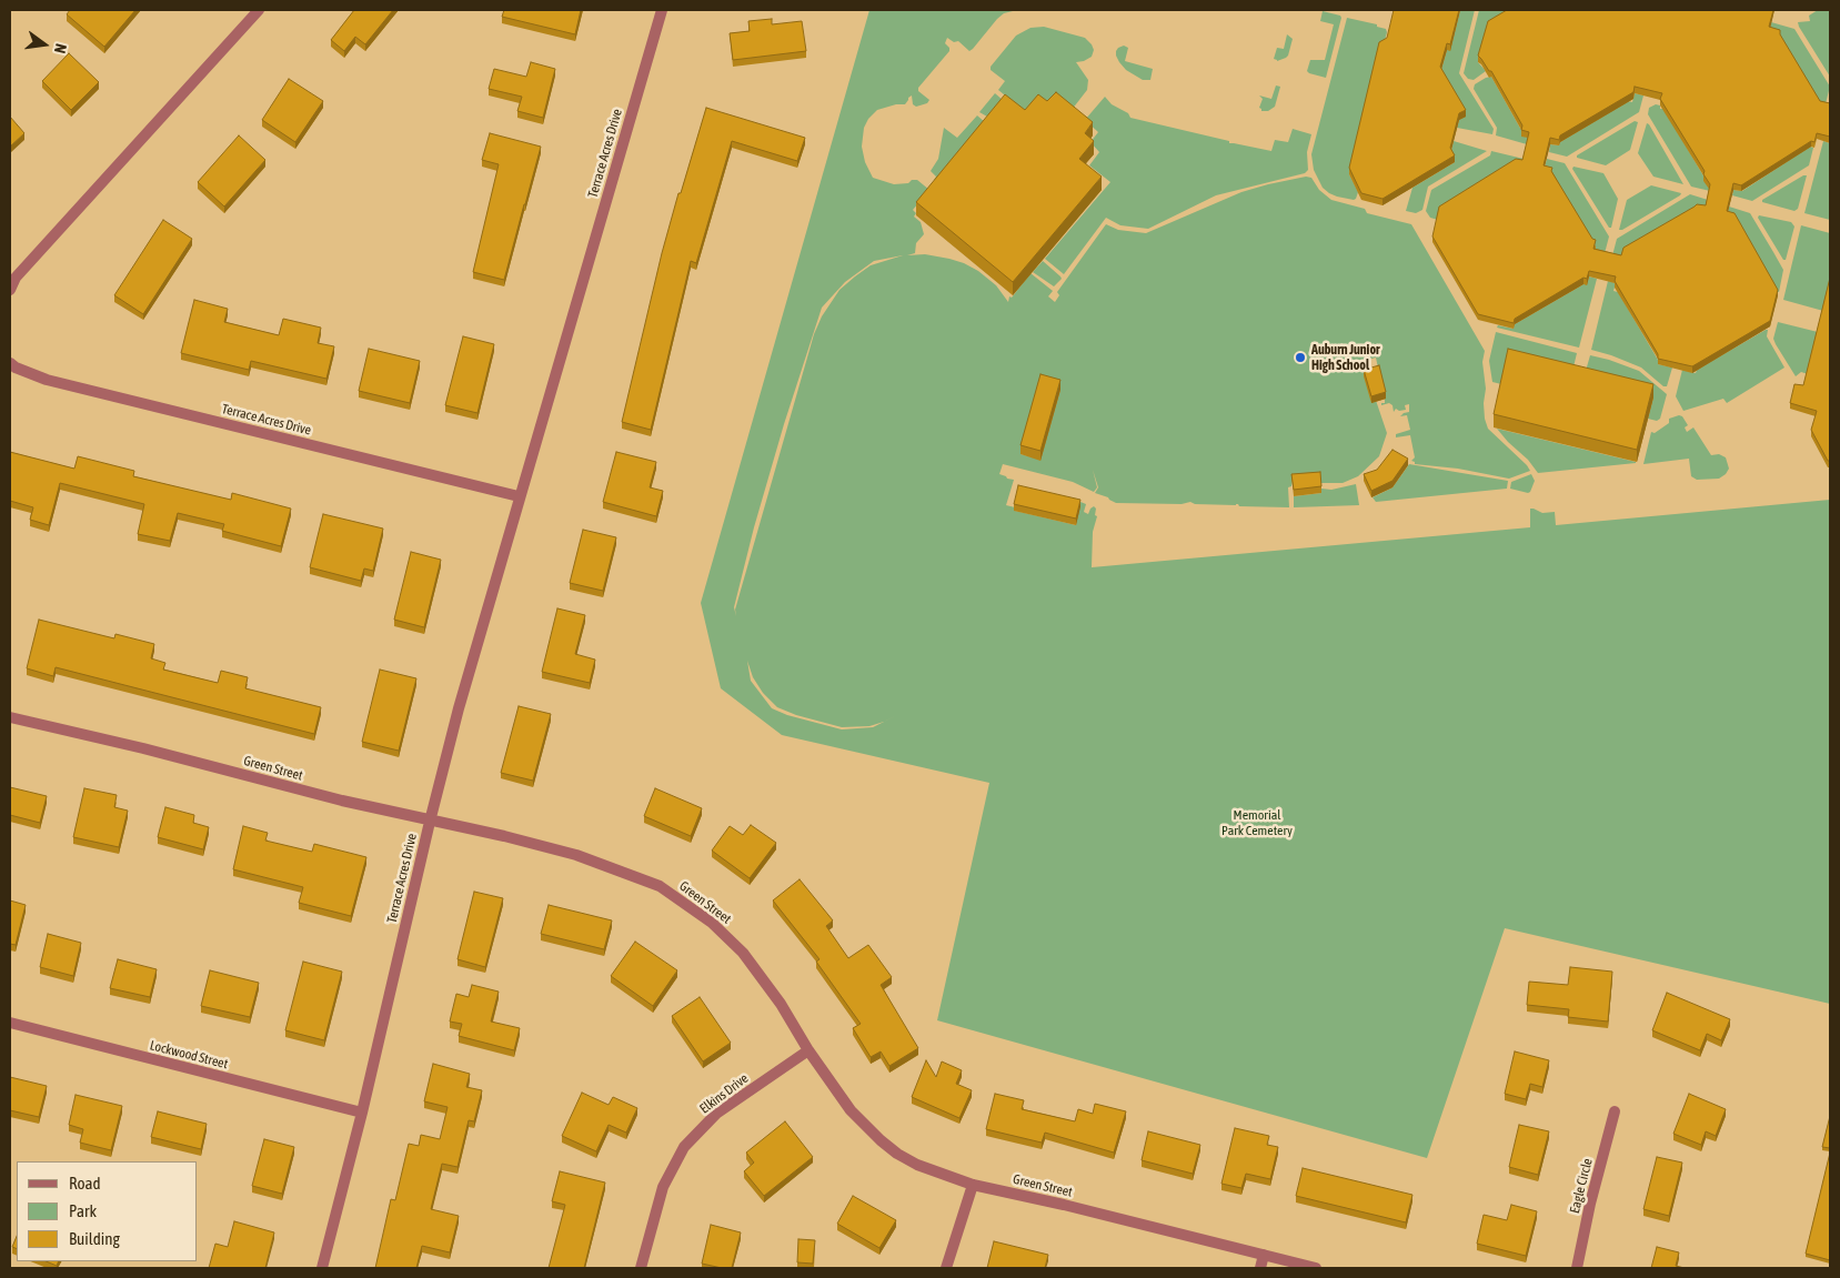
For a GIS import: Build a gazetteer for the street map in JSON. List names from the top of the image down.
{
  "streets": {
    "street": [
      "Terrace Acres Drive",
      "Green Street",
      "Lockwood Street",
      "Elkins Drive",
      "Eagle Circle"
    ]
  },
  "crossings": [
    ["Terrace Acres Drive", "Green Street"],
    ["Terrace Acres Drive", "Lockwood Street"],
    ["Green Street", "Elkins Drive"]
  ],
  "parks": ["Memorial Park Cemetery"],
  "places": ["Auburn Junior High School"],
  "legend": ["Road", "Park", "Building"],
  "north": "right"
}
